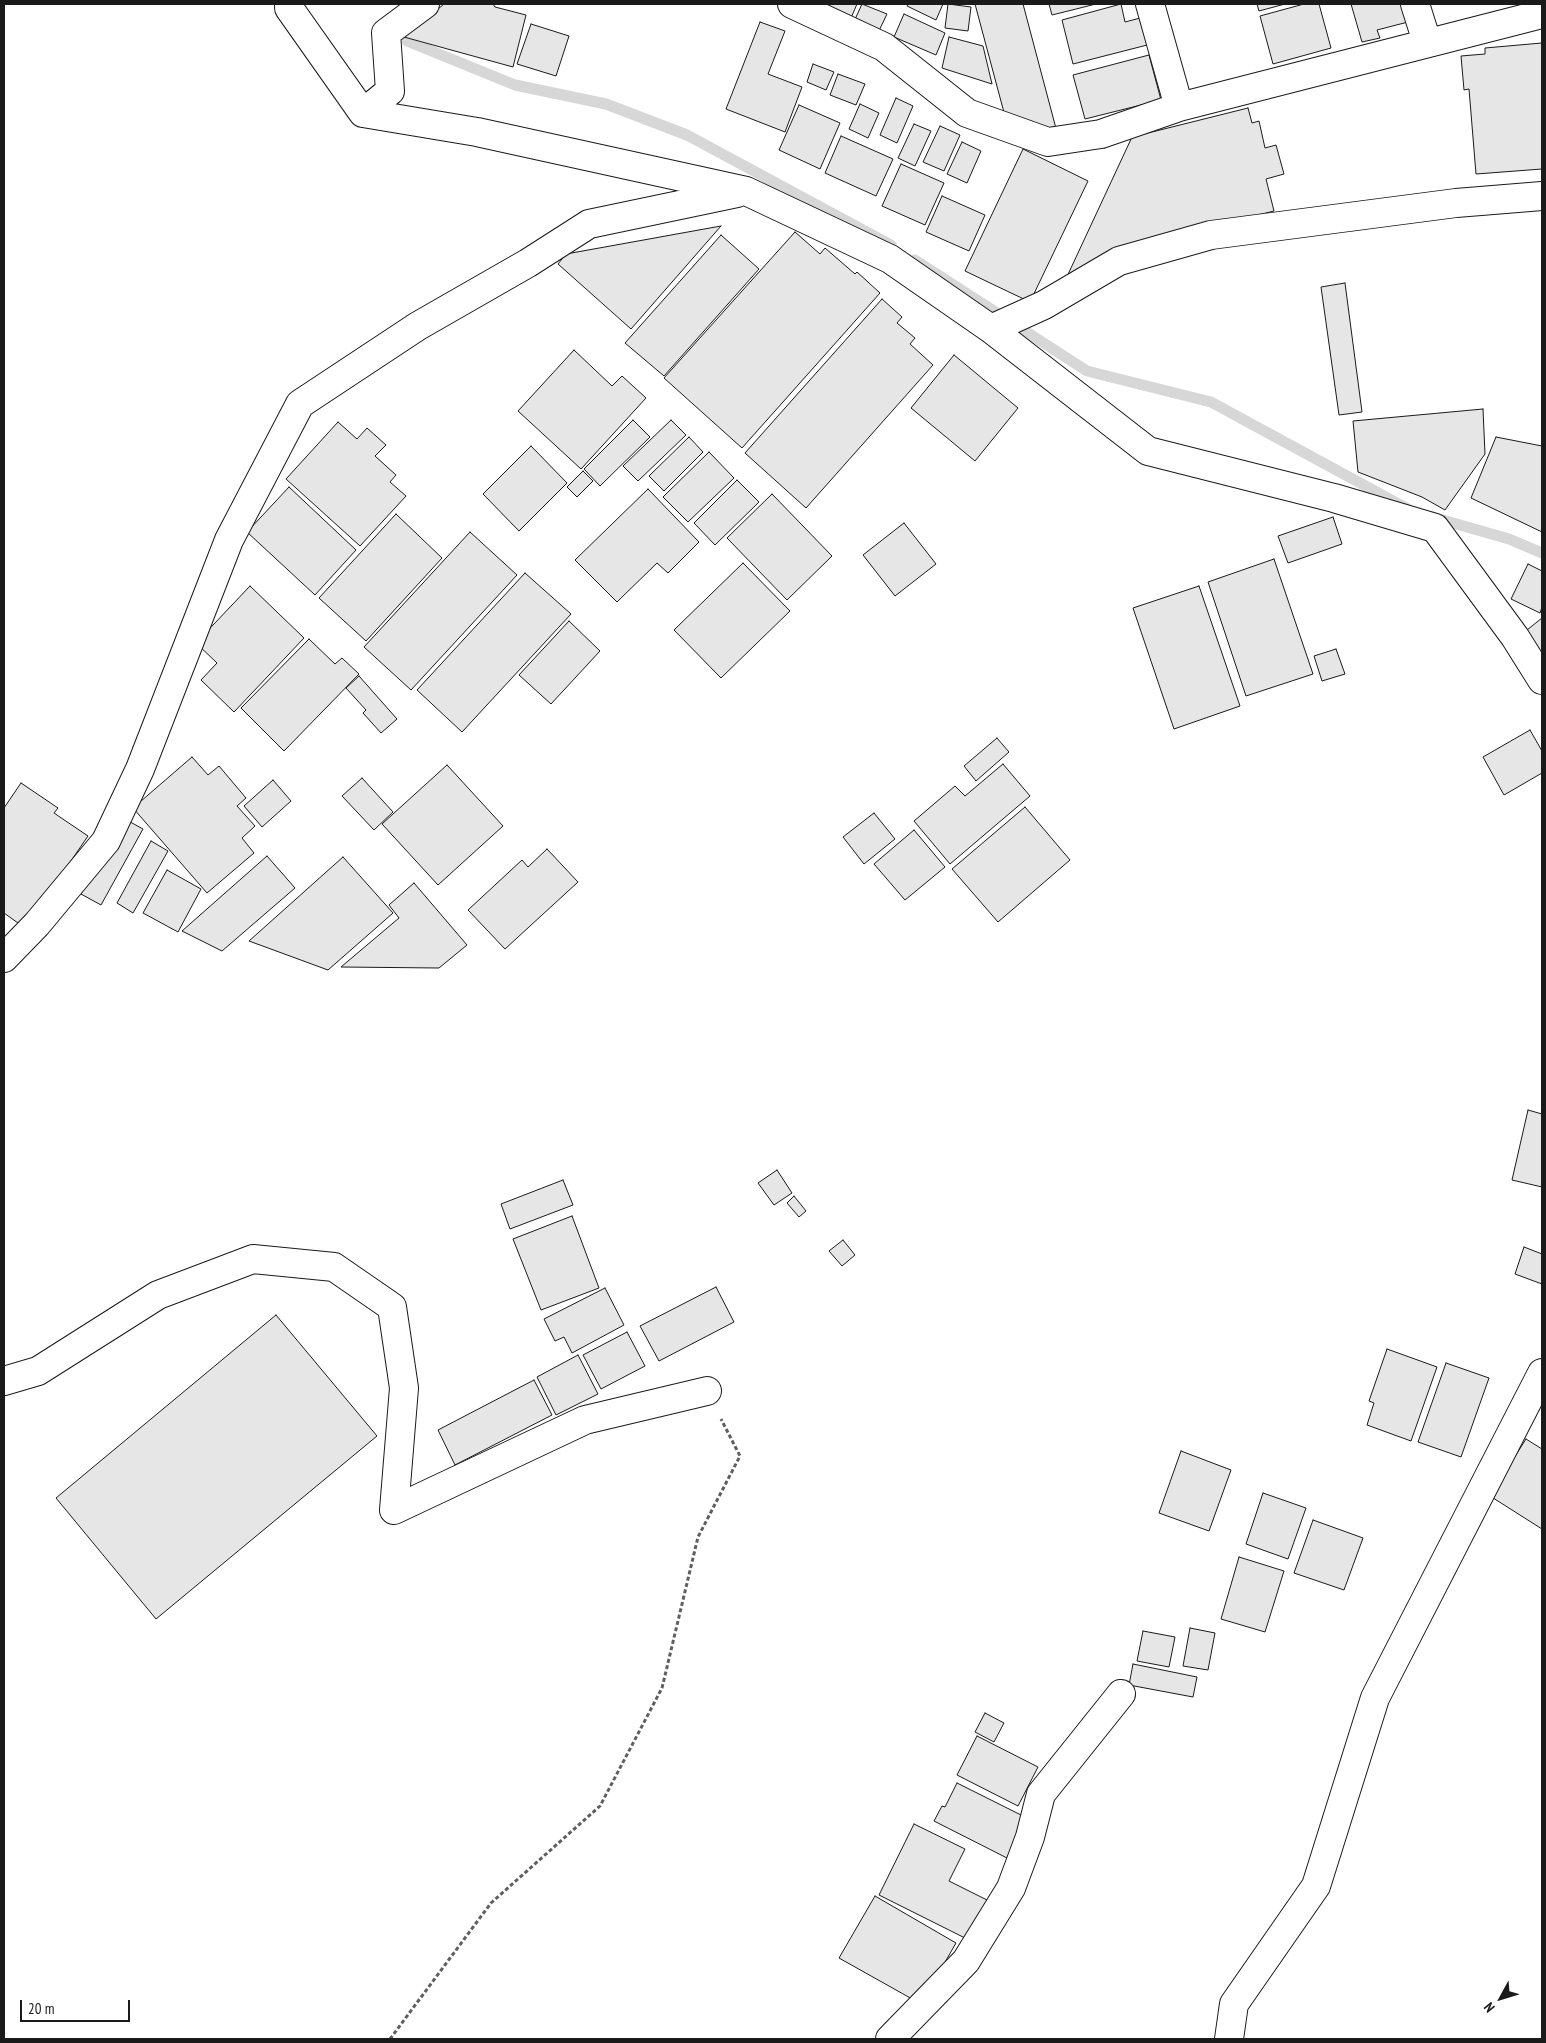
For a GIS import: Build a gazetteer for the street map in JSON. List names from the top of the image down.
{
  "scale_bar": "20 m",
  "north": "bottom left"
}
